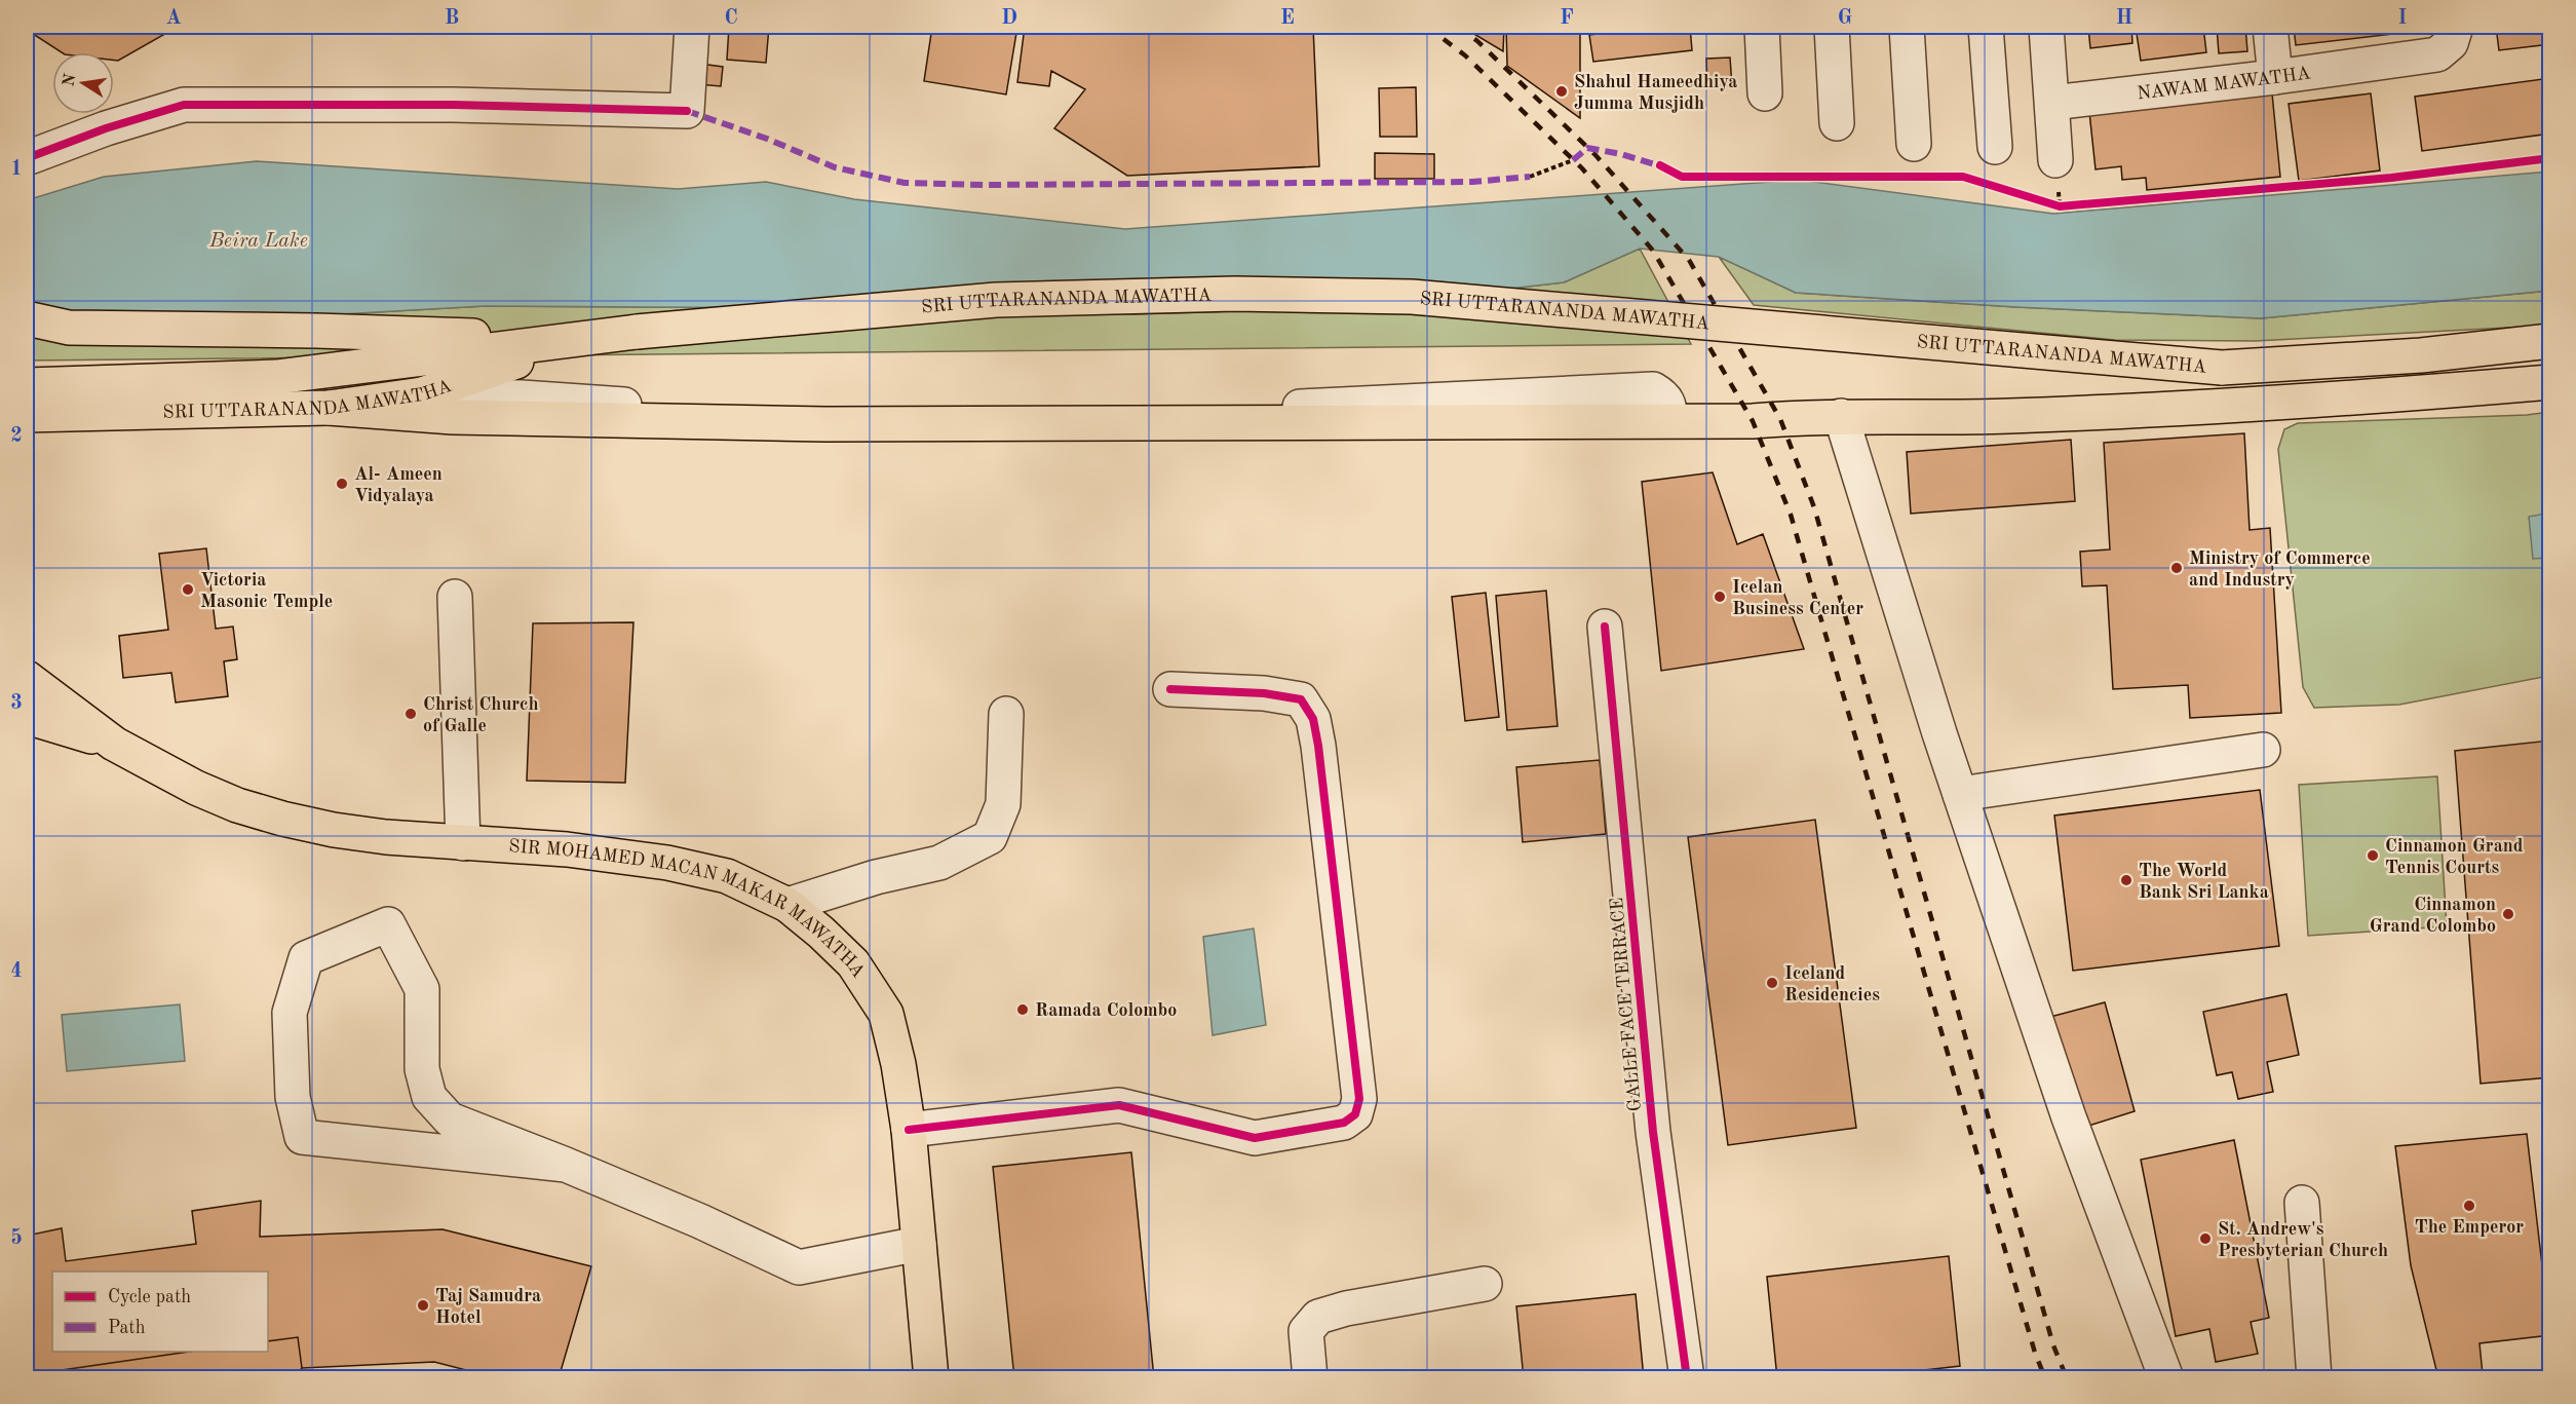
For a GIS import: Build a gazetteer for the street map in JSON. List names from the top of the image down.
{
  "streets": {
    "main road": ["SRI UTTARANANDA MAWATHA", "SIR MOHAMED MACAN MAKAR MAWATHA"],
    "street": ["NAWAM MAWATHA", "GALLE FACE TERRACE"]
  },
  "water": ["Beira Lake"],
  "places": [
    "Shahul Hameedhiya Jumma Musjidh",
    "Al- Ameen Vidyalaya",
    "Ministry of Commerce and Industry",
    "Victoria Masonic Temple",
    "Icelan Business Center",
    "Christ Church of Galle",
    "Cinnamon Grand Tennis Courts",
    "The World Bank Sri Lanka",
    "Cinnamon Grand Colombo",
    "Iceland Residencies",
    "Ramada Colombo",
    "The Emperor",
    "St. Andrew's Presbyterian Church",
    "Taj Samudra Hotel"
  ],
  "legend": ["Cycle path", "Path"],
  "north": "left",
  "grid": {
    "columns": [
      "A",
      "B",
      "C",
      "D",
      "E",
      "F",
      "G",
      "H",
      "I"
    ],
    "rows": [
      "1",
      "2",
      "3",
      "4",
      "5"
    ]
  }
}
